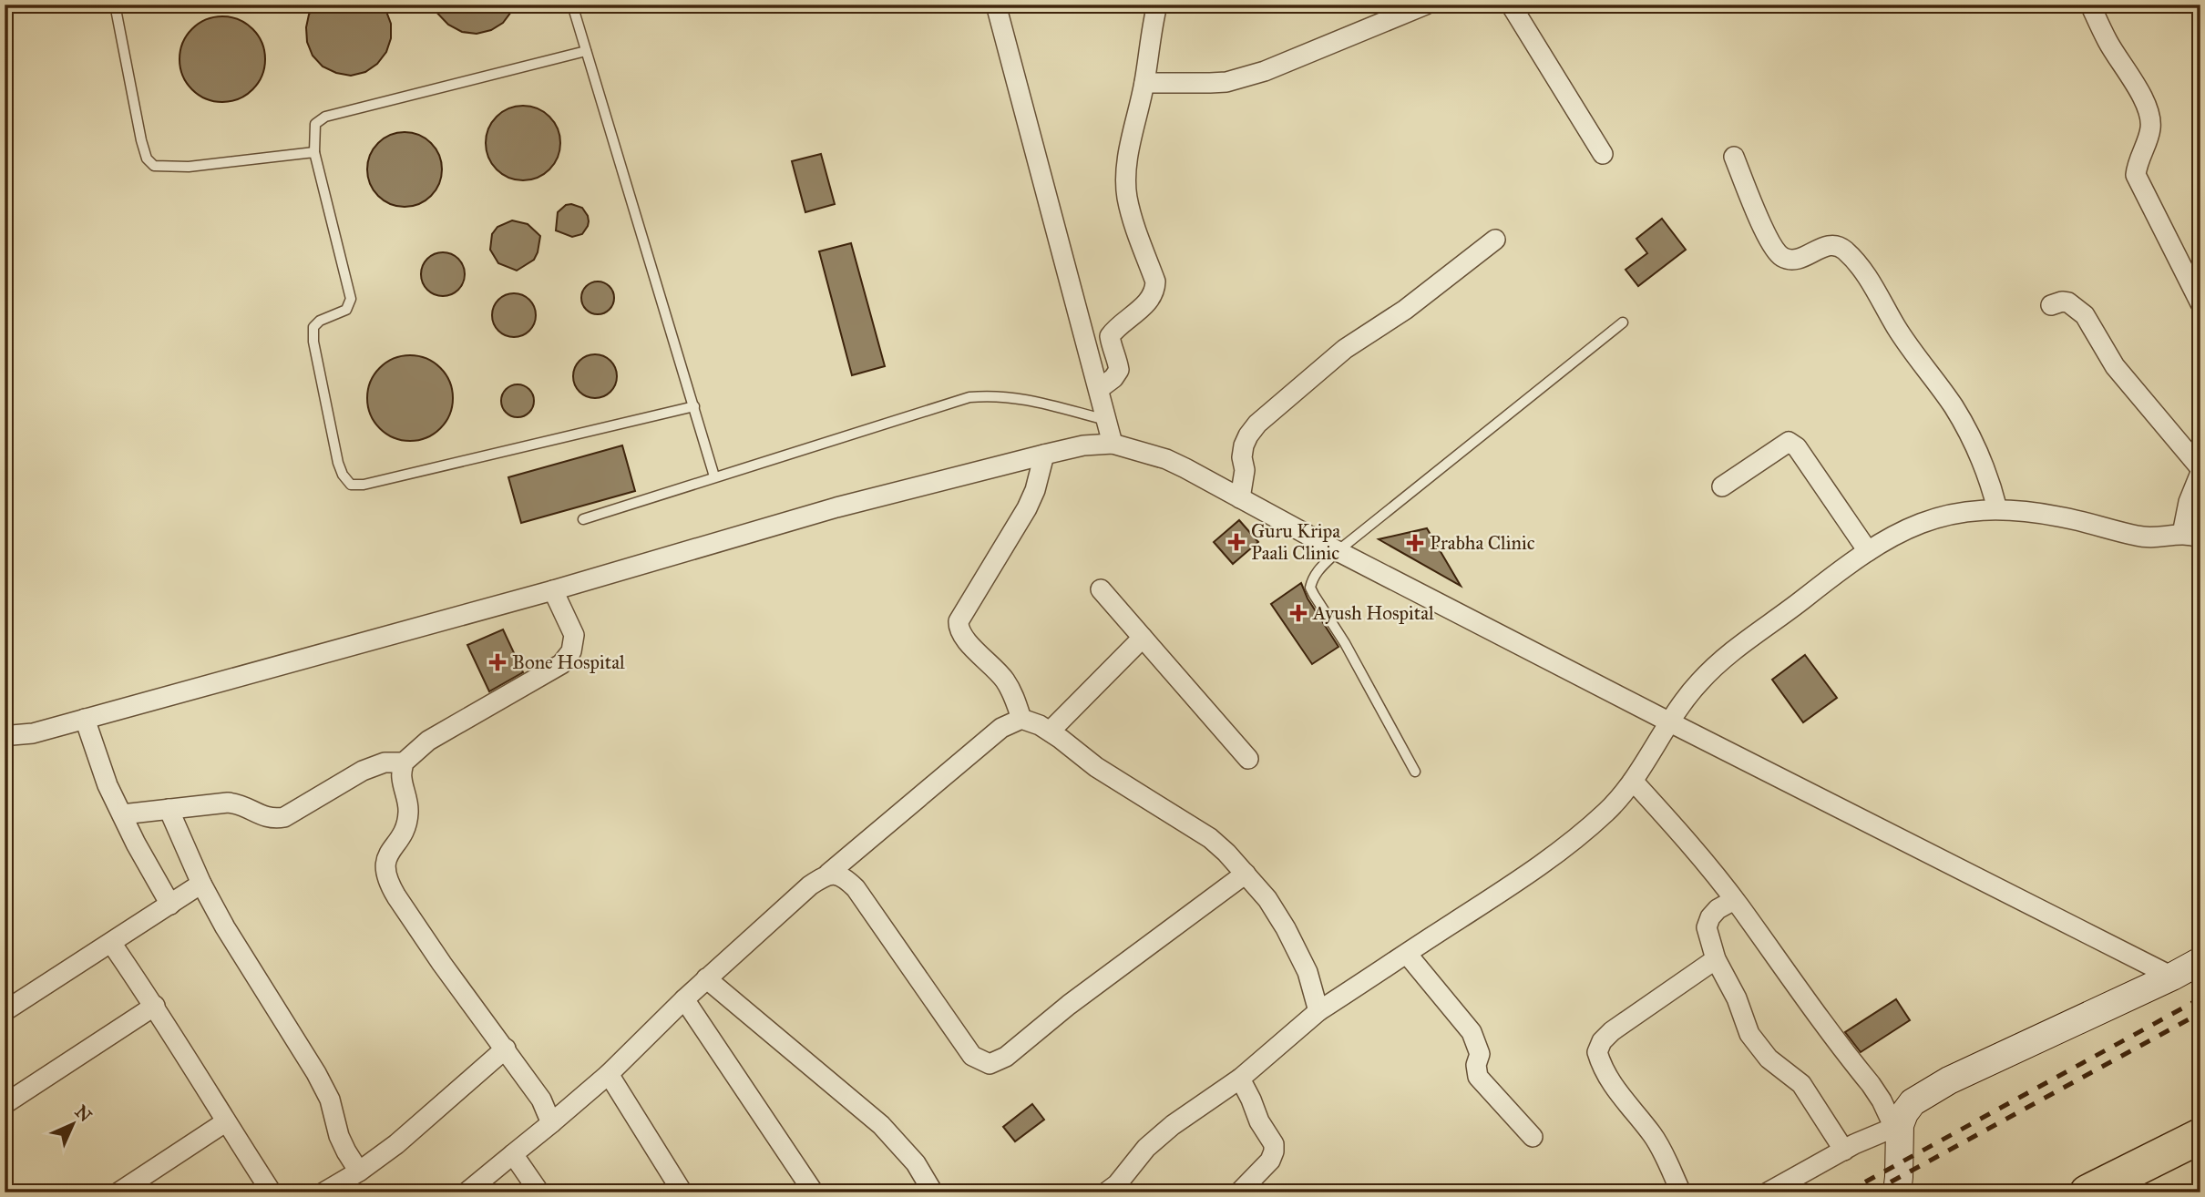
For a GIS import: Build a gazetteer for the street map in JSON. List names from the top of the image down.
{
  "places": {
    "health": [
      "Guru Kripa Paali Clinic",
      "Prabha Clinic",
      "Ayush Hospital",
      "Bone Hospital"
    ]
  },
  "north": "top right"
}
